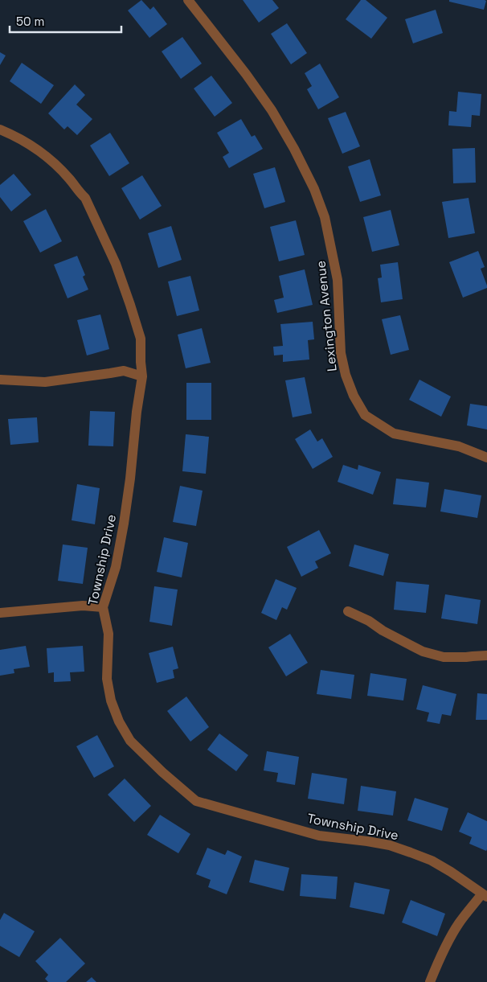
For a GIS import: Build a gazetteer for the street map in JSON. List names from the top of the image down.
{
  "streets": {
    "street": ["Lexington Avenue", "Township Drive"]
  },
  "scale_bar": "50 m"
}
